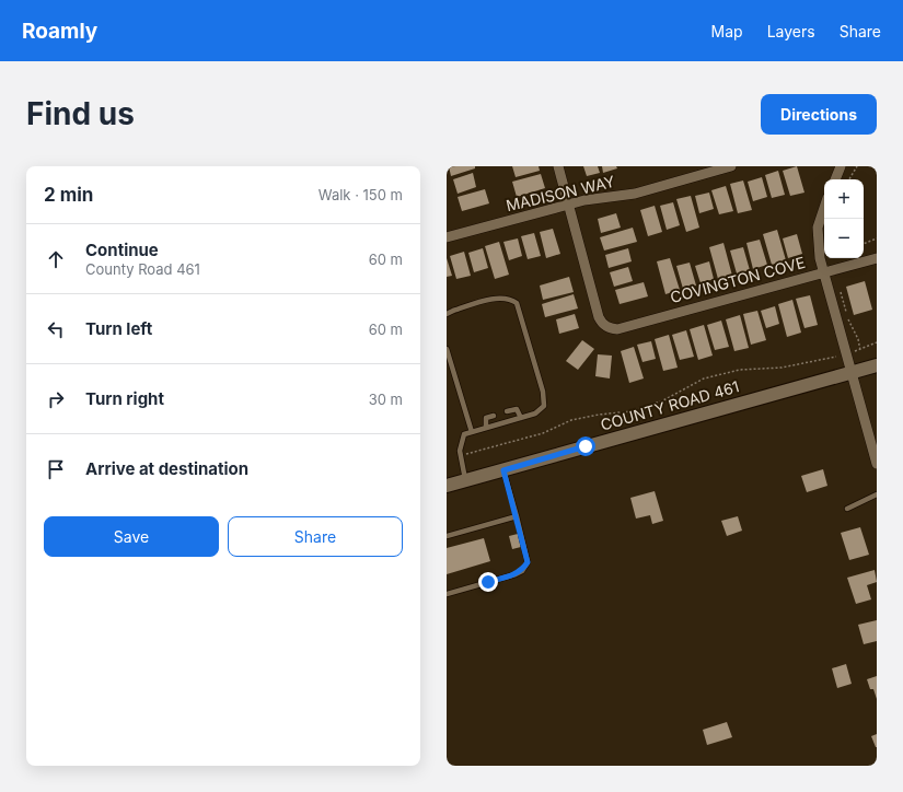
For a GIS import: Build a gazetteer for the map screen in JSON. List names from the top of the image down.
{
  "streets": {
    "main road": ["COUNTY ROAD 461"],
    "street": ["MADISON WAY", "COVINGTON COVE"]
  },
  "crossings": [
    ["MADISON WAY", "COVINGTON COVE"]
  ],
  "page": {
    "header": "Roamly",
    "nav": ["Map", "Layers", "Share"],
    "buttons": [
      "Directions",
      ["Save", "Share"]
    ],
    "title": "Find us",
    "heading": ["2 min", "Walk · 150 m"],
    "map_buttons": ["+", "−"],
    "list": [
      ["Continue", "County Road 461", "60 m"],
      ["Turn left", "60 m"],
      ["Turn right", "30 m"],
      "Arrive at destination"
    ]
  }
}
